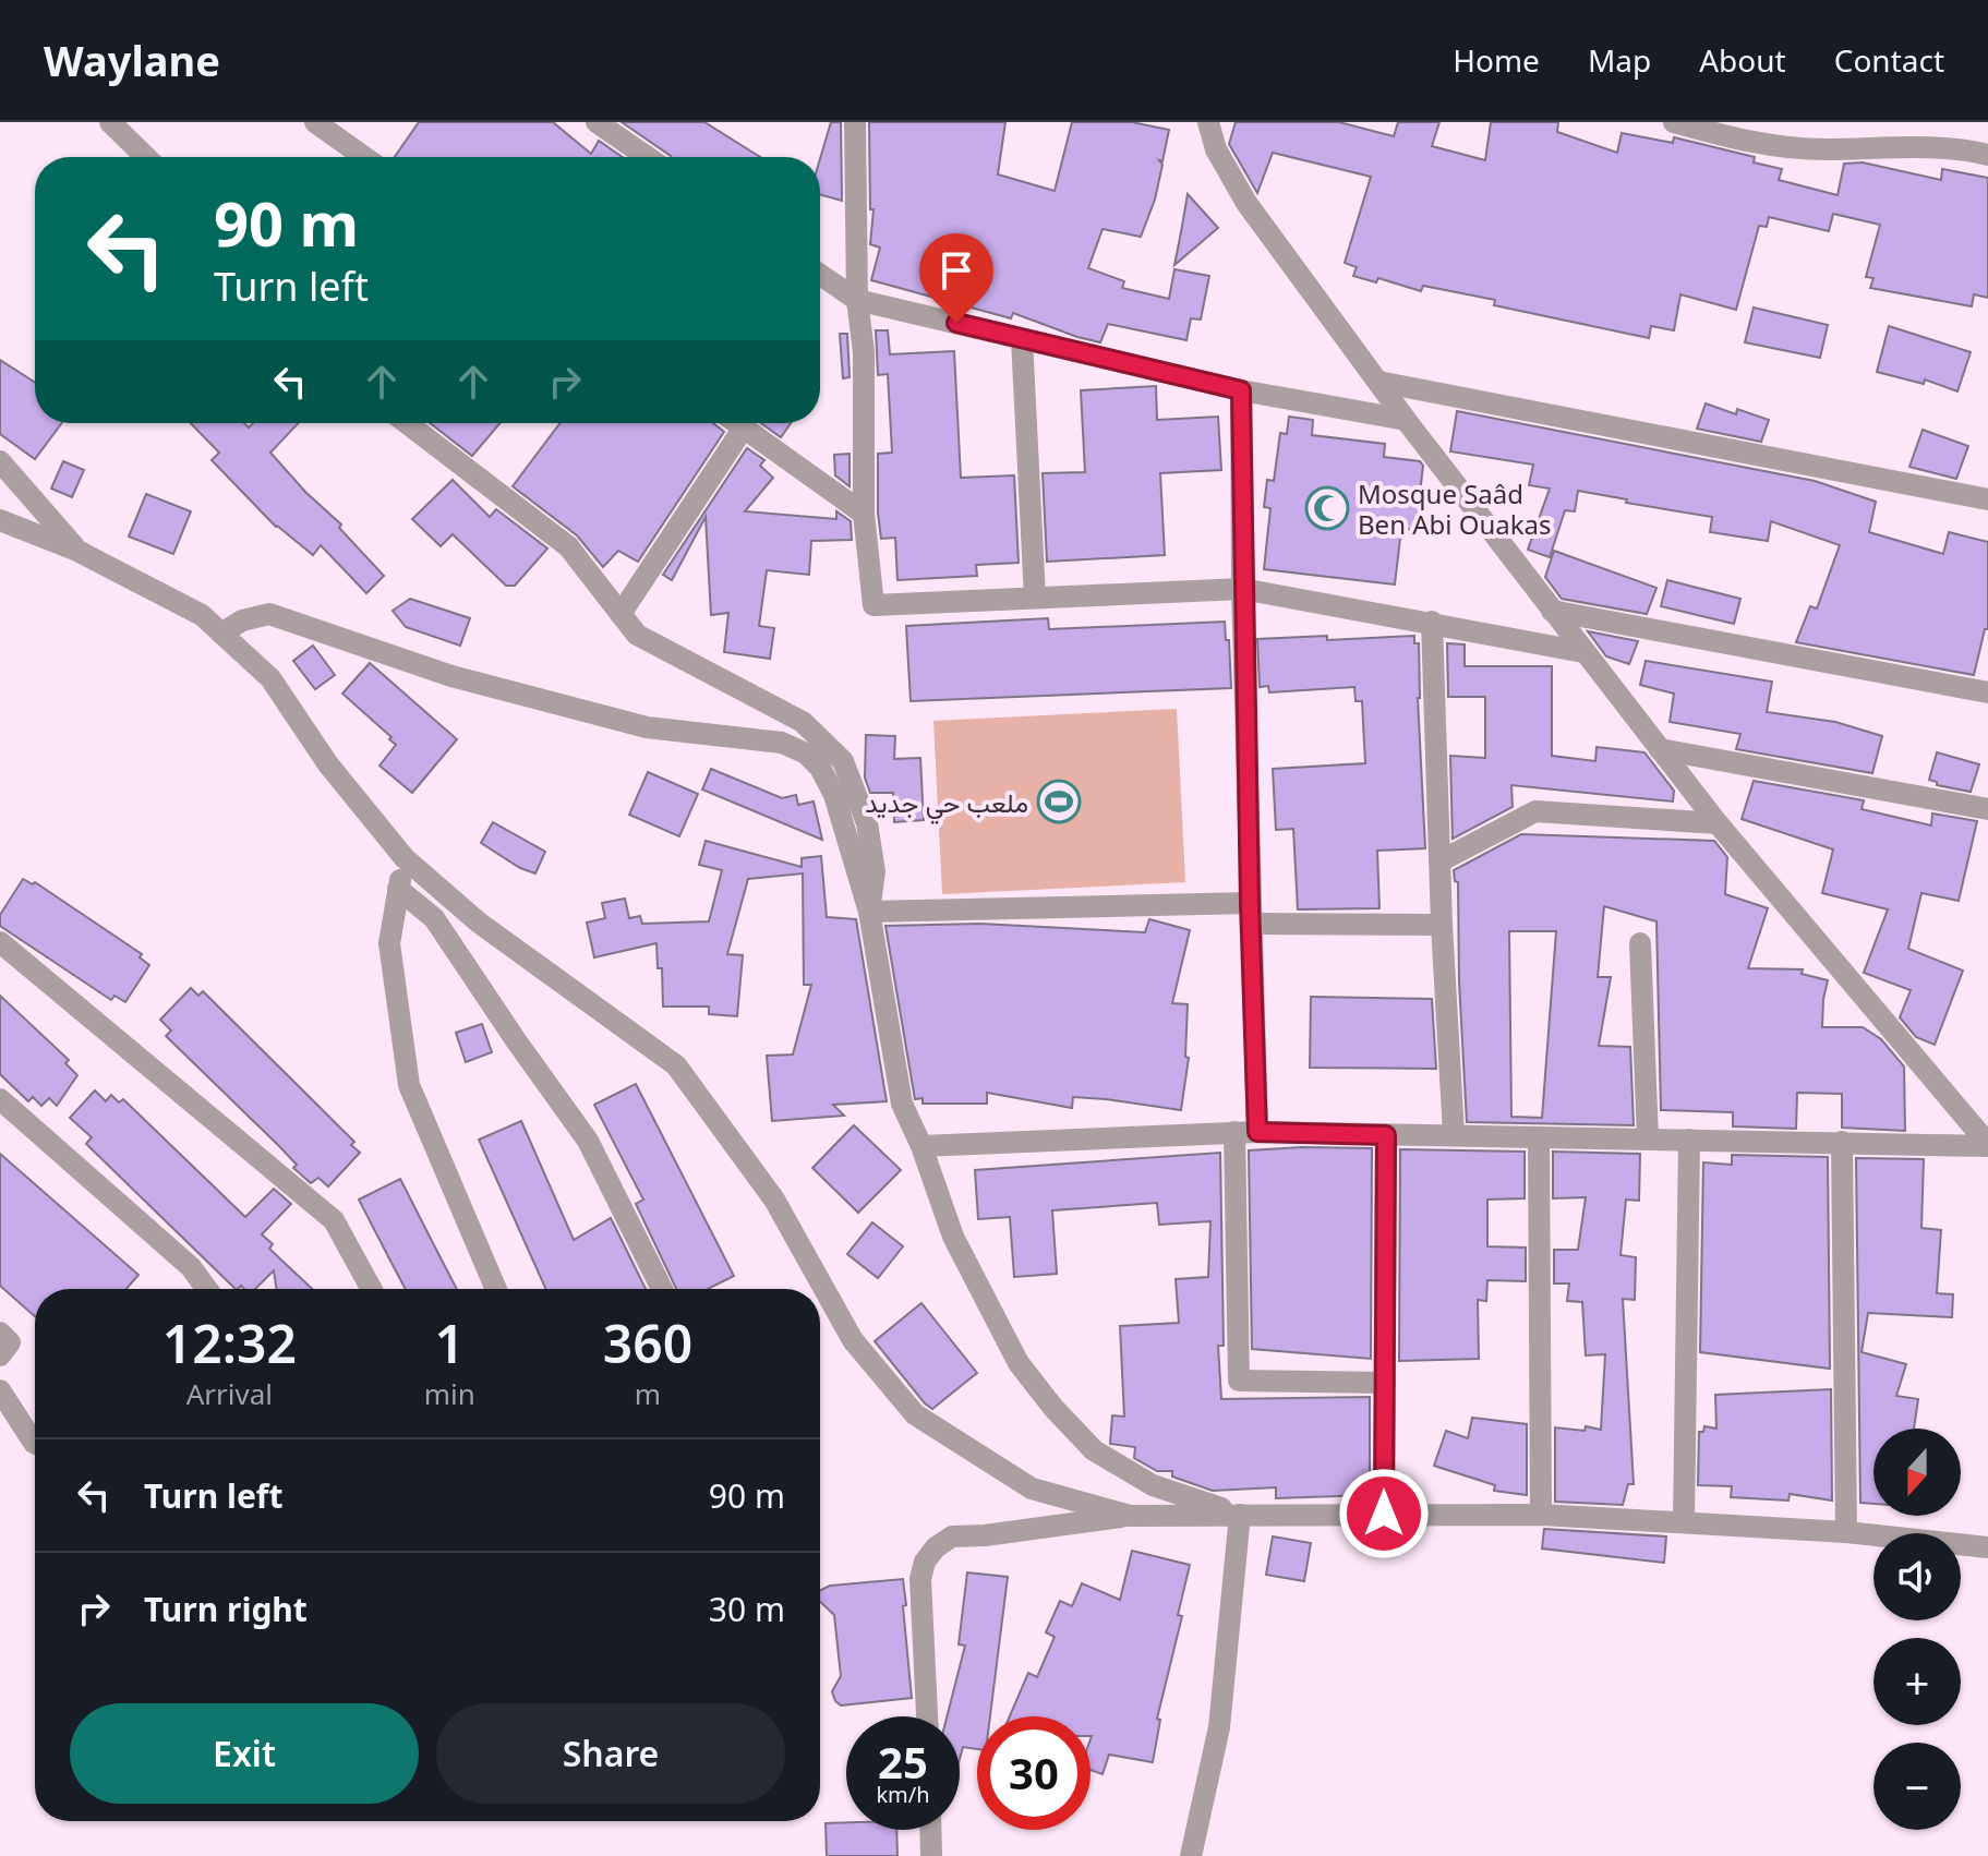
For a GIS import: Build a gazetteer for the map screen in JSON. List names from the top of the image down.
{
  "places": {
    "mosque": ["Mosque Saâd Ben Abi Ouakas"],
    "sports": ["ملعب حي جديد"]
  },
  "north": "bottom",
  "page": {
    "header": "Waylane",
    "nav": [
      "Home",
      "Map",
      "About",
      "Contact"
    ],
    "turn": ["90 m", "Turn left"],
    "eta": [
      "12:32",
      "Arrival",
      "1",
      "min",
      "360",
      "m"
    ],
    "map_buttons": ["+", "−"],
    "list": [
      {
        "name": "Turn left",
        "value": "90 m"
      },
      {
        "name": "Turn right",
        "value": "30 m"
      }
    ],
    "buttons": ["Exit", "Share"],
    "speed": "25 km/h",
    "limit": "30"
  }
}
